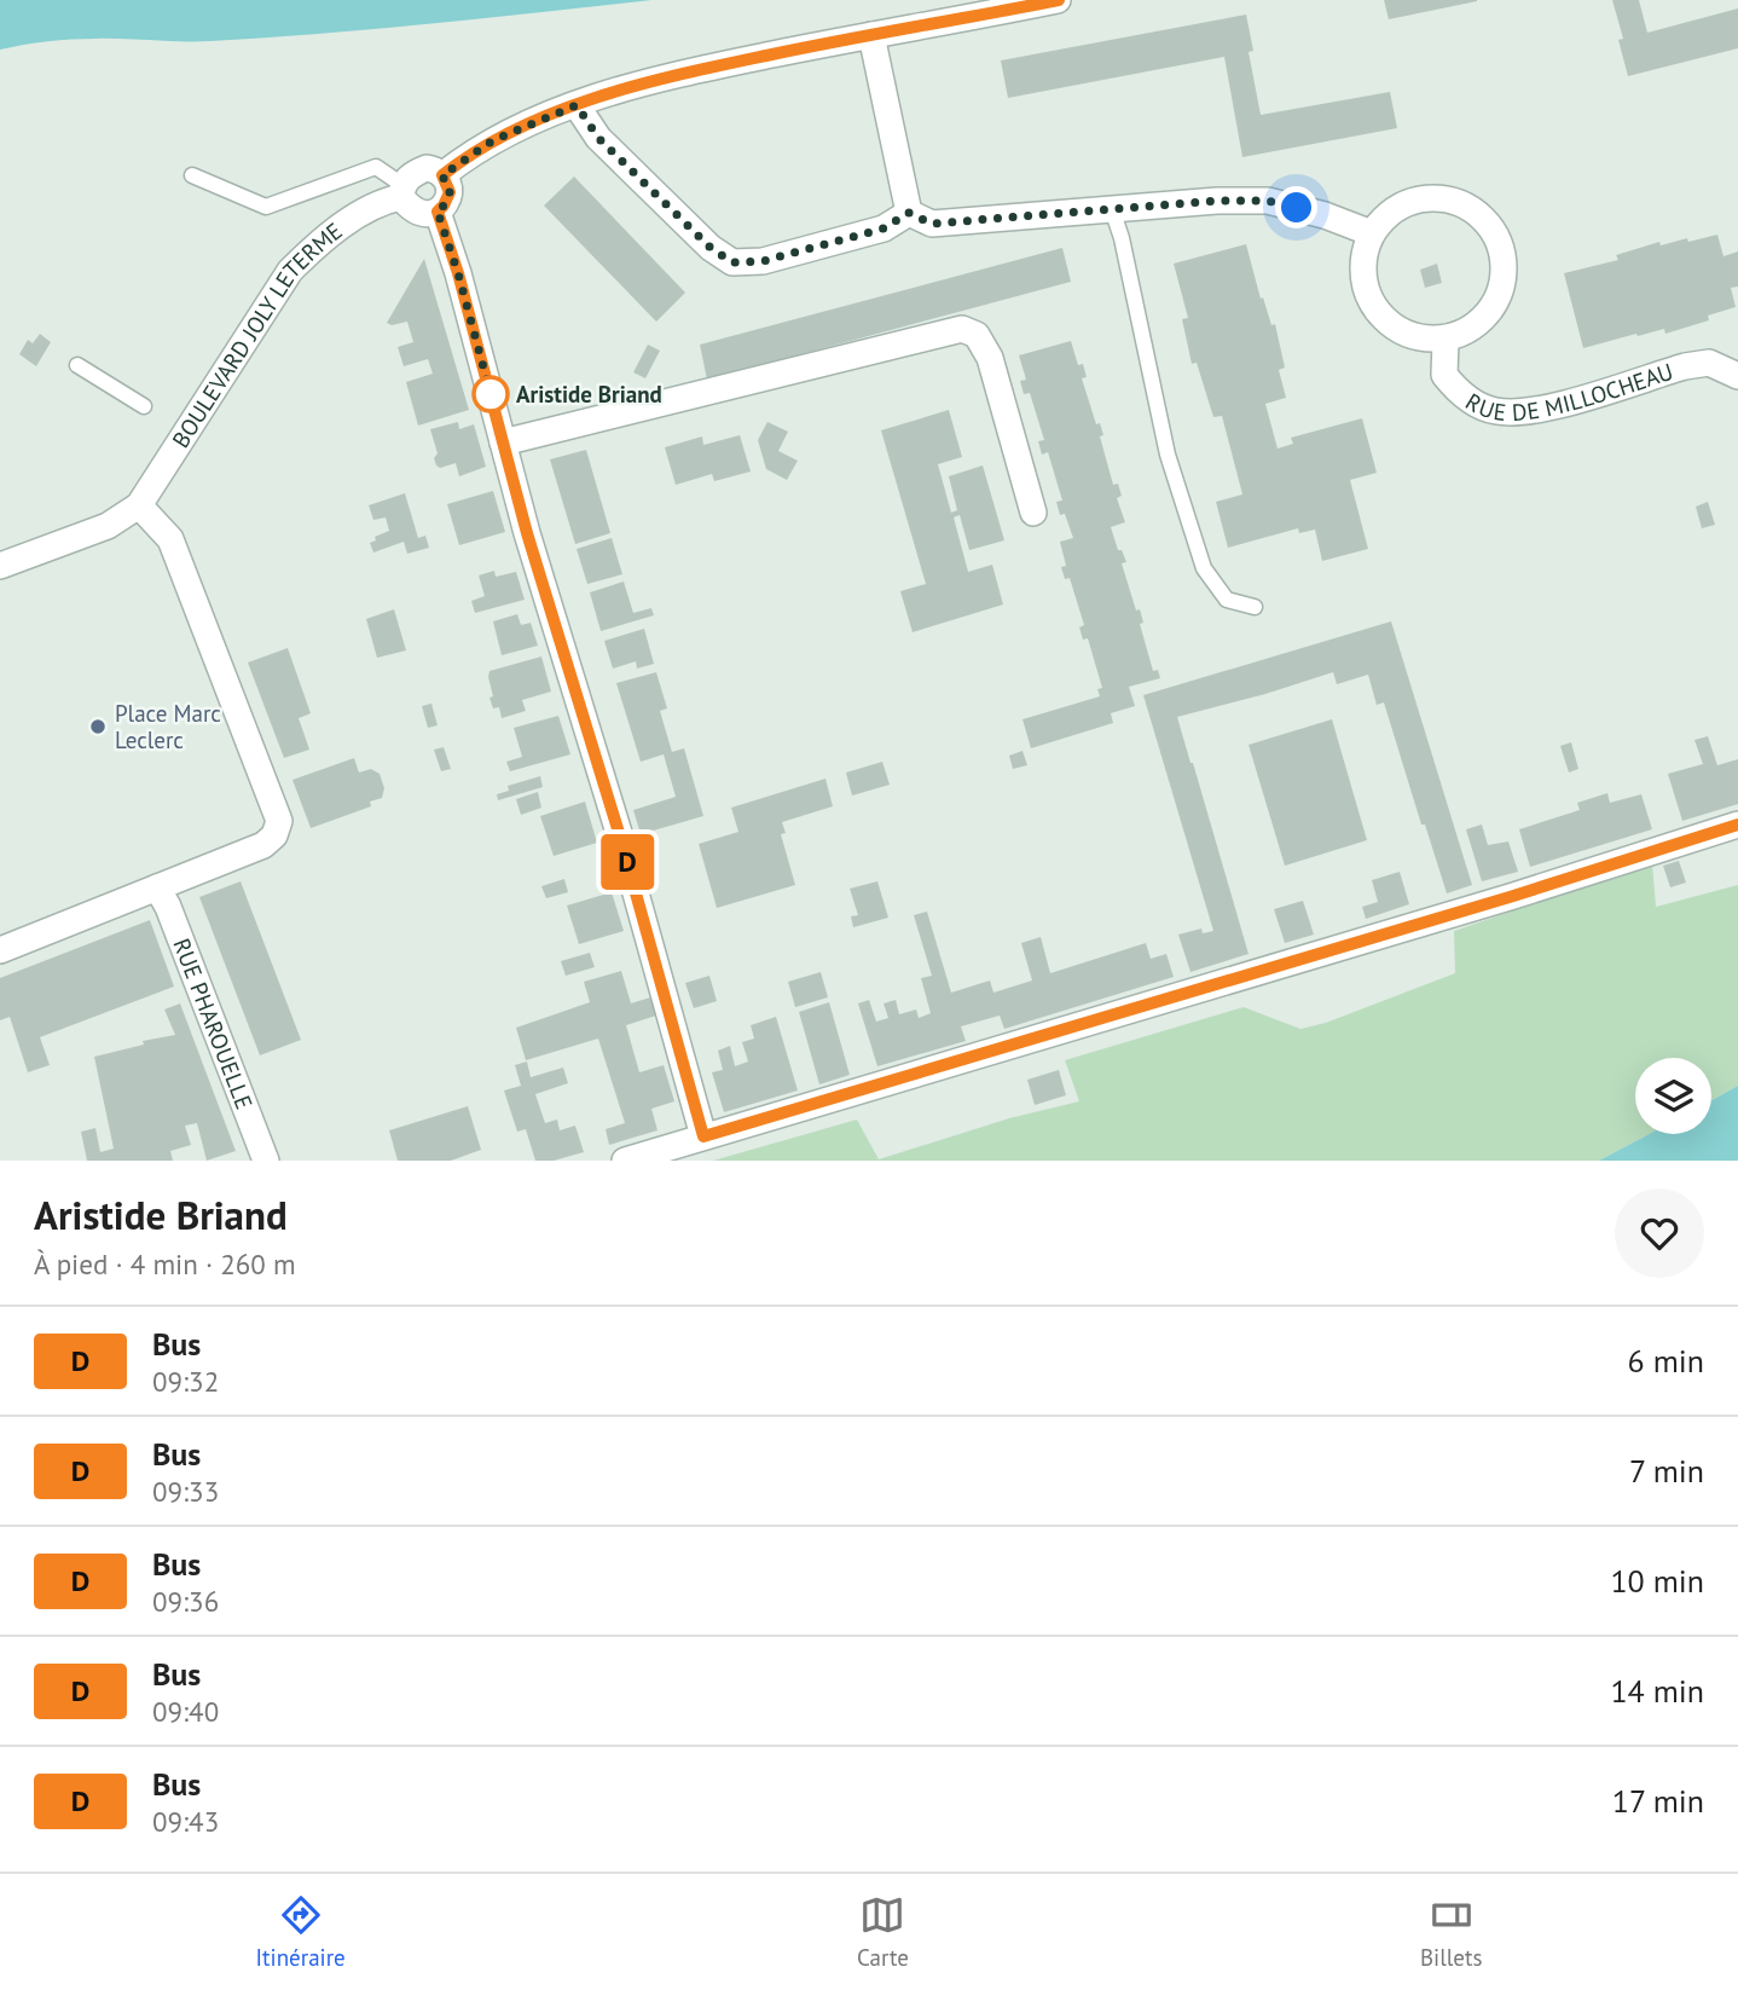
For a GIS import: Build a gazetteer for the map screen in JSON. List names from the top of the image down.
{
  "streets": {
    "street": ["BOULEVARD JOLY LETERME", "RUE DE MILLOCHEAU", "RUE PHAROUELLE"]
  },
  "places": ["Aristide Briand", "Place Marc Leclerc"],
  "lines": ["bus line D"],
  "page": {
    "on_map": "D",
    "heading": ["Aristide Briand", "À pied · 4 min · 260 m"],
    "list": [
      {
        "mark": "D",
        "name": "Bus",
        "note": "09:32",
        "value": "6 min"
      },
      {
        "mark": "D",
        "name": "Bus",
        "note": "09:33",
        "value": "7 min"
      },
      {
        "mark": "D",
        "name": "Bus",
        "note": "09:36",
        "value": "10 min"
      },
      {
        "mark": "D",
        "name": "Bus",
        "note": "09:40",
        "value": "14 min"
      },
      {
        "mark": "D",
        "name": "Bus",
        "note": "09:43",
        "value": "17 min"
      }
    ],
    "tabs": ["Itinéraire", "Carte", "Billets"]
  }
}
